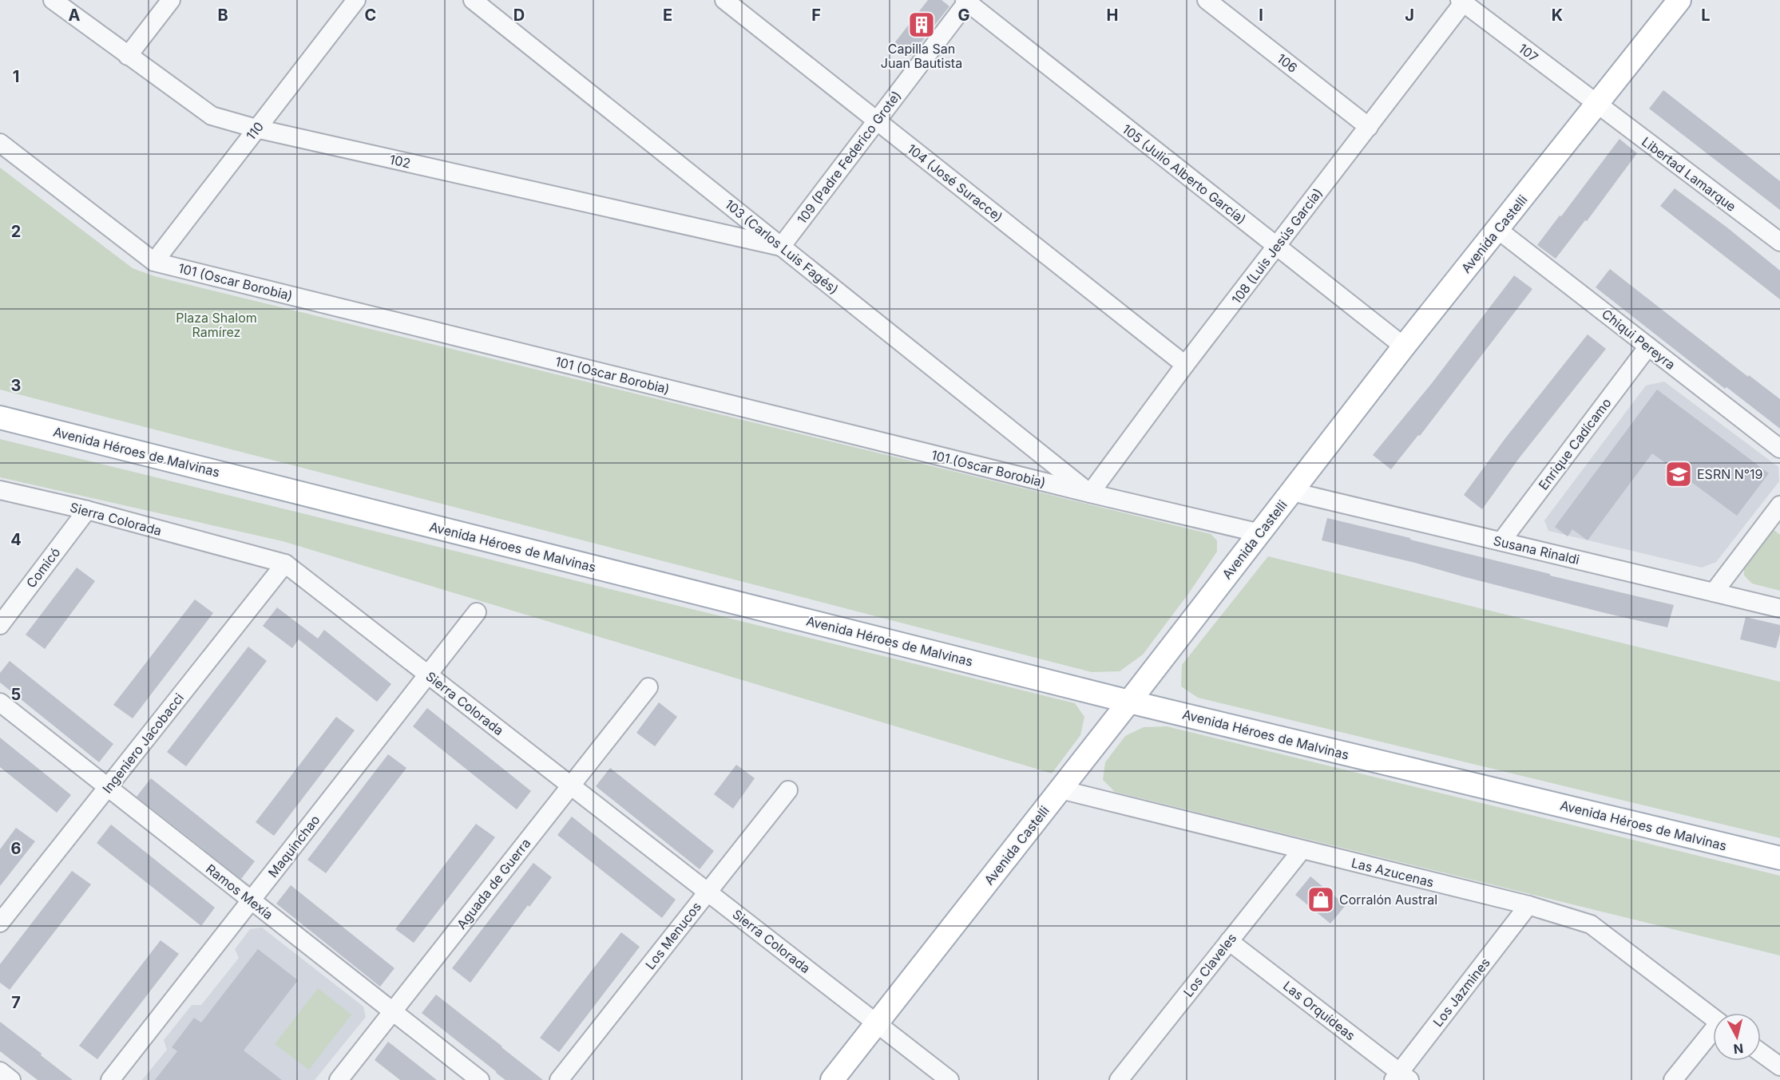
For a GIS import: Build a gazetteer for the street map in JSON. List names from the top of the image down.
{
  "streets": {
    "main road": ["Avenida Castelli", "Avenida Héroes de Malvinas"],
    "street": [
      "107",
      "106",
      "110",
      "109 (Padre Federico Grote)",
      "102",
      "105 (Julio Alberto García)",
      "Libertad Lamarque",
      "104 (José Suracce)",
      "108 (Luis Jesús García)",
      "103 (Carlos Luis Fagés)",
      "101 (Oscar Borobia)",
      "Chiqui Pereyra",
      "Enrique Cadícamo",
      "Sierra Colorada",
      "Susana Rinaldi",
      "Comicó",
      "Ingeniero Jacobacci",
      "Maquinchao",
      "Las Azucenas",
      "Aguada de Guerra",
      "Ramos Mexía",
      "Los Menucos",
      "Los Claveles",
      "Los Jazmines",
      "Las Orquídeas"
    ]
  },
  "crossings": [
    ["107", "Libertad Lamarque"],
    ["107", "Avenida Castelli"],
    ["107", "108 (Luis Jesús García)"],
    ["106", "108 (Luis Jesús García)"],
    ["110", "102"],
    ["110", "101 (Oscar Borobia)"],
    ["109 (Padre Federico Grote)", "102"],
    ["109 (Padre Federico Grote)", "105 (Julio Alberto García)"],
    ["109 (Padre Federico Grote)", "104 (José Suracce)"],
    ["109 (Padre Federico Grote)", "103 (Carlos Luis Fagés)"],
    ["102", "103 (Carlos Luis Fagés)"],
    ["105 (Julio Alberto García)", "Avenida Castelli"],
    ["105 (Julio Alberto García)", "108 (Luis Jesús García)"],
    ["Libertad Lamarque", "Avenida Castelli"],
    ["104 (José Suracce)", "108 (Luis Jesús García)"],
    ["Avenida Castelli", "101 (Oscar Borobia)"],
    ["Avenida Castelli", "Chiqui Pereyra"],
    ["Avenida Castelli", "Avenida Héroes de Malvinas"],
    ["Avenida Castelli", "Sierra Colorada"],
    ["Avenida Castelli", "Susana Rinaldi"],
    ["Avenida Castelli", "Las Azucenas"],
    ["108 (Luis Jesús García)", "103 (Carlos Luis Fagés)"],
    ["108 (Luis Jesús García)", "101 (Oscar Borobia)"],
    ["103 (Carlos Luis Fagés)", "101 (Oscar Borobia)"],
    ["Chiqui Pereyra", "Enrique Cadícamo"],
    ["Enrique Cadícamo", "Susana Rinaldi"],
    ["Sierra Colorada", "Comicó"],
    ["Sierra Colorada", "Ingeniero Jacobacci"],
    ["Sierra Colorada", "Maquinchao"],
    ["Sierra Colorada", "Aguada de Guerra"],
    ["Sierra Colorada", "Los Menucos"],
    ["Ingeniero Jacobacci", "Ramos Mexía"],
    ["Maquinchao", "Ramos Mexía"],
    ["Las Azucenas", "Los Claveles"],
    ["Las Azucenas", "Los Jazmines"],
    ["Aguada de Guerra", "Ramos Mexía"],
    ["Los Claveles", "Las Orquídeas"],
    ["Los Jazmines", "Las Orquídeas"]
  ],
  "parks": ["Plaza Shalom Ramírez"],
  "places": {
    "building": ["Capilla San Juan Bautista"],
    "school or university": ["ESRN N°19"],
    "shop": ["Corralón Austral"]
  },
  "north": "bottom",
  "grid": {
    "columns": [
      "A",
      "B",
      "C",
      "D",
      "E",
      "F",
      "G",
      "H",
      "I",
      "J",
      "K",
      "L"
    ],
    "rows": [
      "1",
      "2",
      "3",
      "4",
      "5",
      "6",
      "7"
    ]
  }
}
